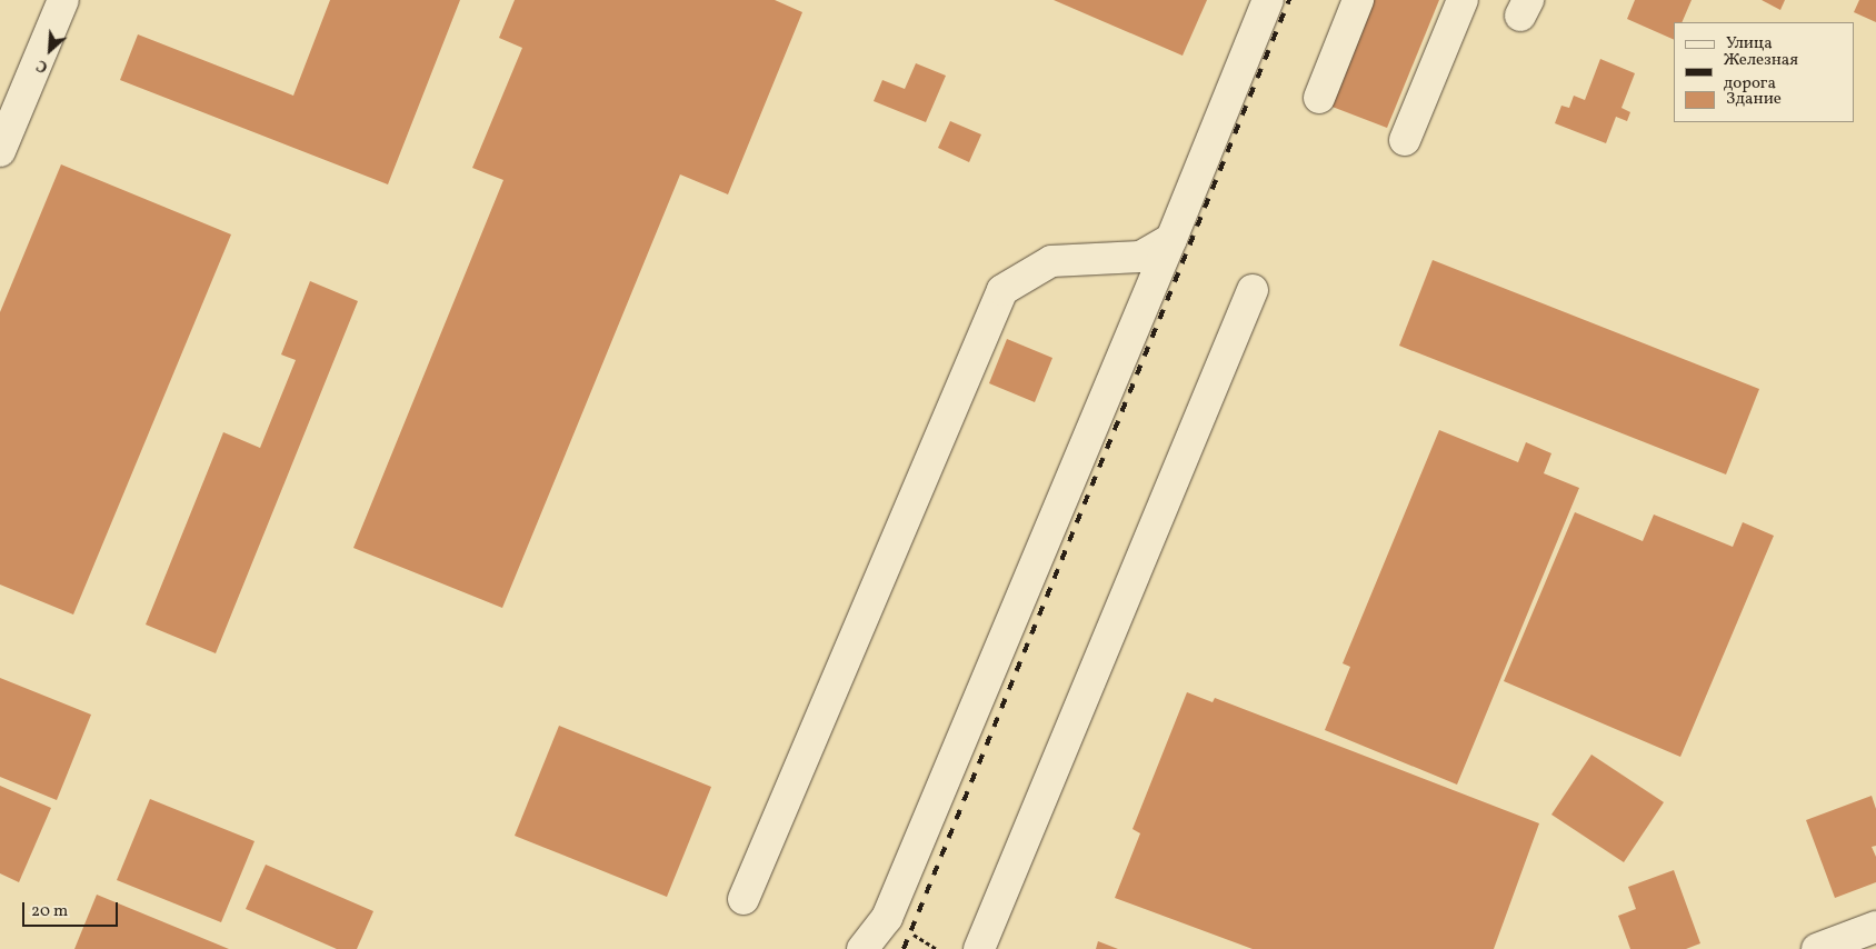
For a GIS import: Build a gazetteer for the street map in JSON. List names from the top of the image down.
{
  "legend": ["Улица", "Железная дорога", "Здание"],
  "scale_bar": "20 m",
  "north": "bottom left"
}
